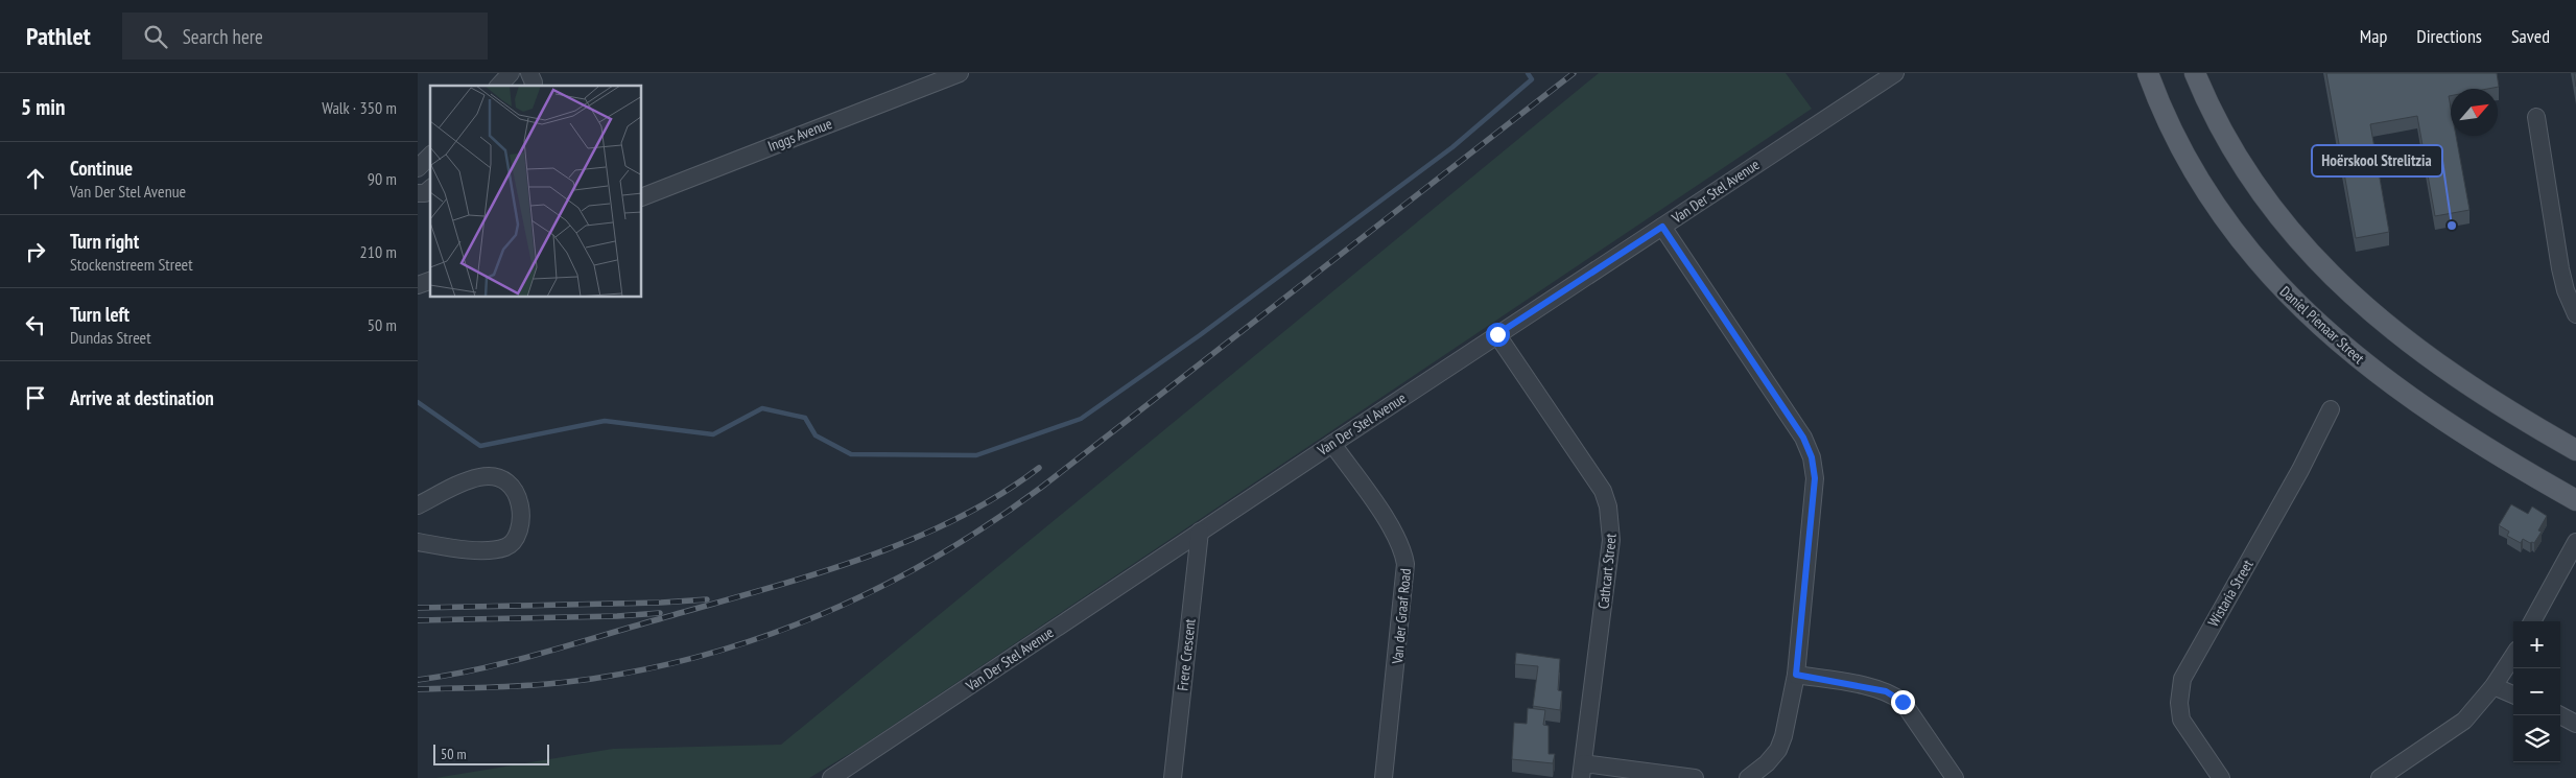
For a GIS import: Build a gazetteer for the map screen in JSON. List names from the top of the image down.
{
  "streets": {
    "main road": ["Daniel Pienaar Street"],
    "street": [
      "Inggs Avenue",
      "Van Der Stel Avenue",
      "Cathcart Street",
      "Wistaria Street",
      "Van der Graaf Road",
      "Frere Crescent"
    ]
  },
  "crossings": [
    ["Van Der Stel Avenue", "Cathcart Street"],
    ["Van Der Stel Avenue", "Van der Graaf Road"],
    ["Van Der Stel Avenue", "Frere Crescent"]
  ],
  "places": ["Hoërskool Strelitzia"],
  "scale_bar": "50 m",
  "north": "top right",
  "page": {
    "header": "Pathlet",
    "search": "Search here",
    "nav": ["Map", "Directions", "Saved"],
    "heading": ["5 min", "Walk · 350 m"],
    "list": [
      ["Continue", "Van Der Stel Avenue", "90 m"],
      ["Turn right", "Stockenstreem Street", "210 m"],
      ["Turn left", "Dundas Street", "50 m"],
      "Arrive at destination"
    ],
    "map_buttons": ["+", "−"],
    "scale": "50 m"
  }
}
